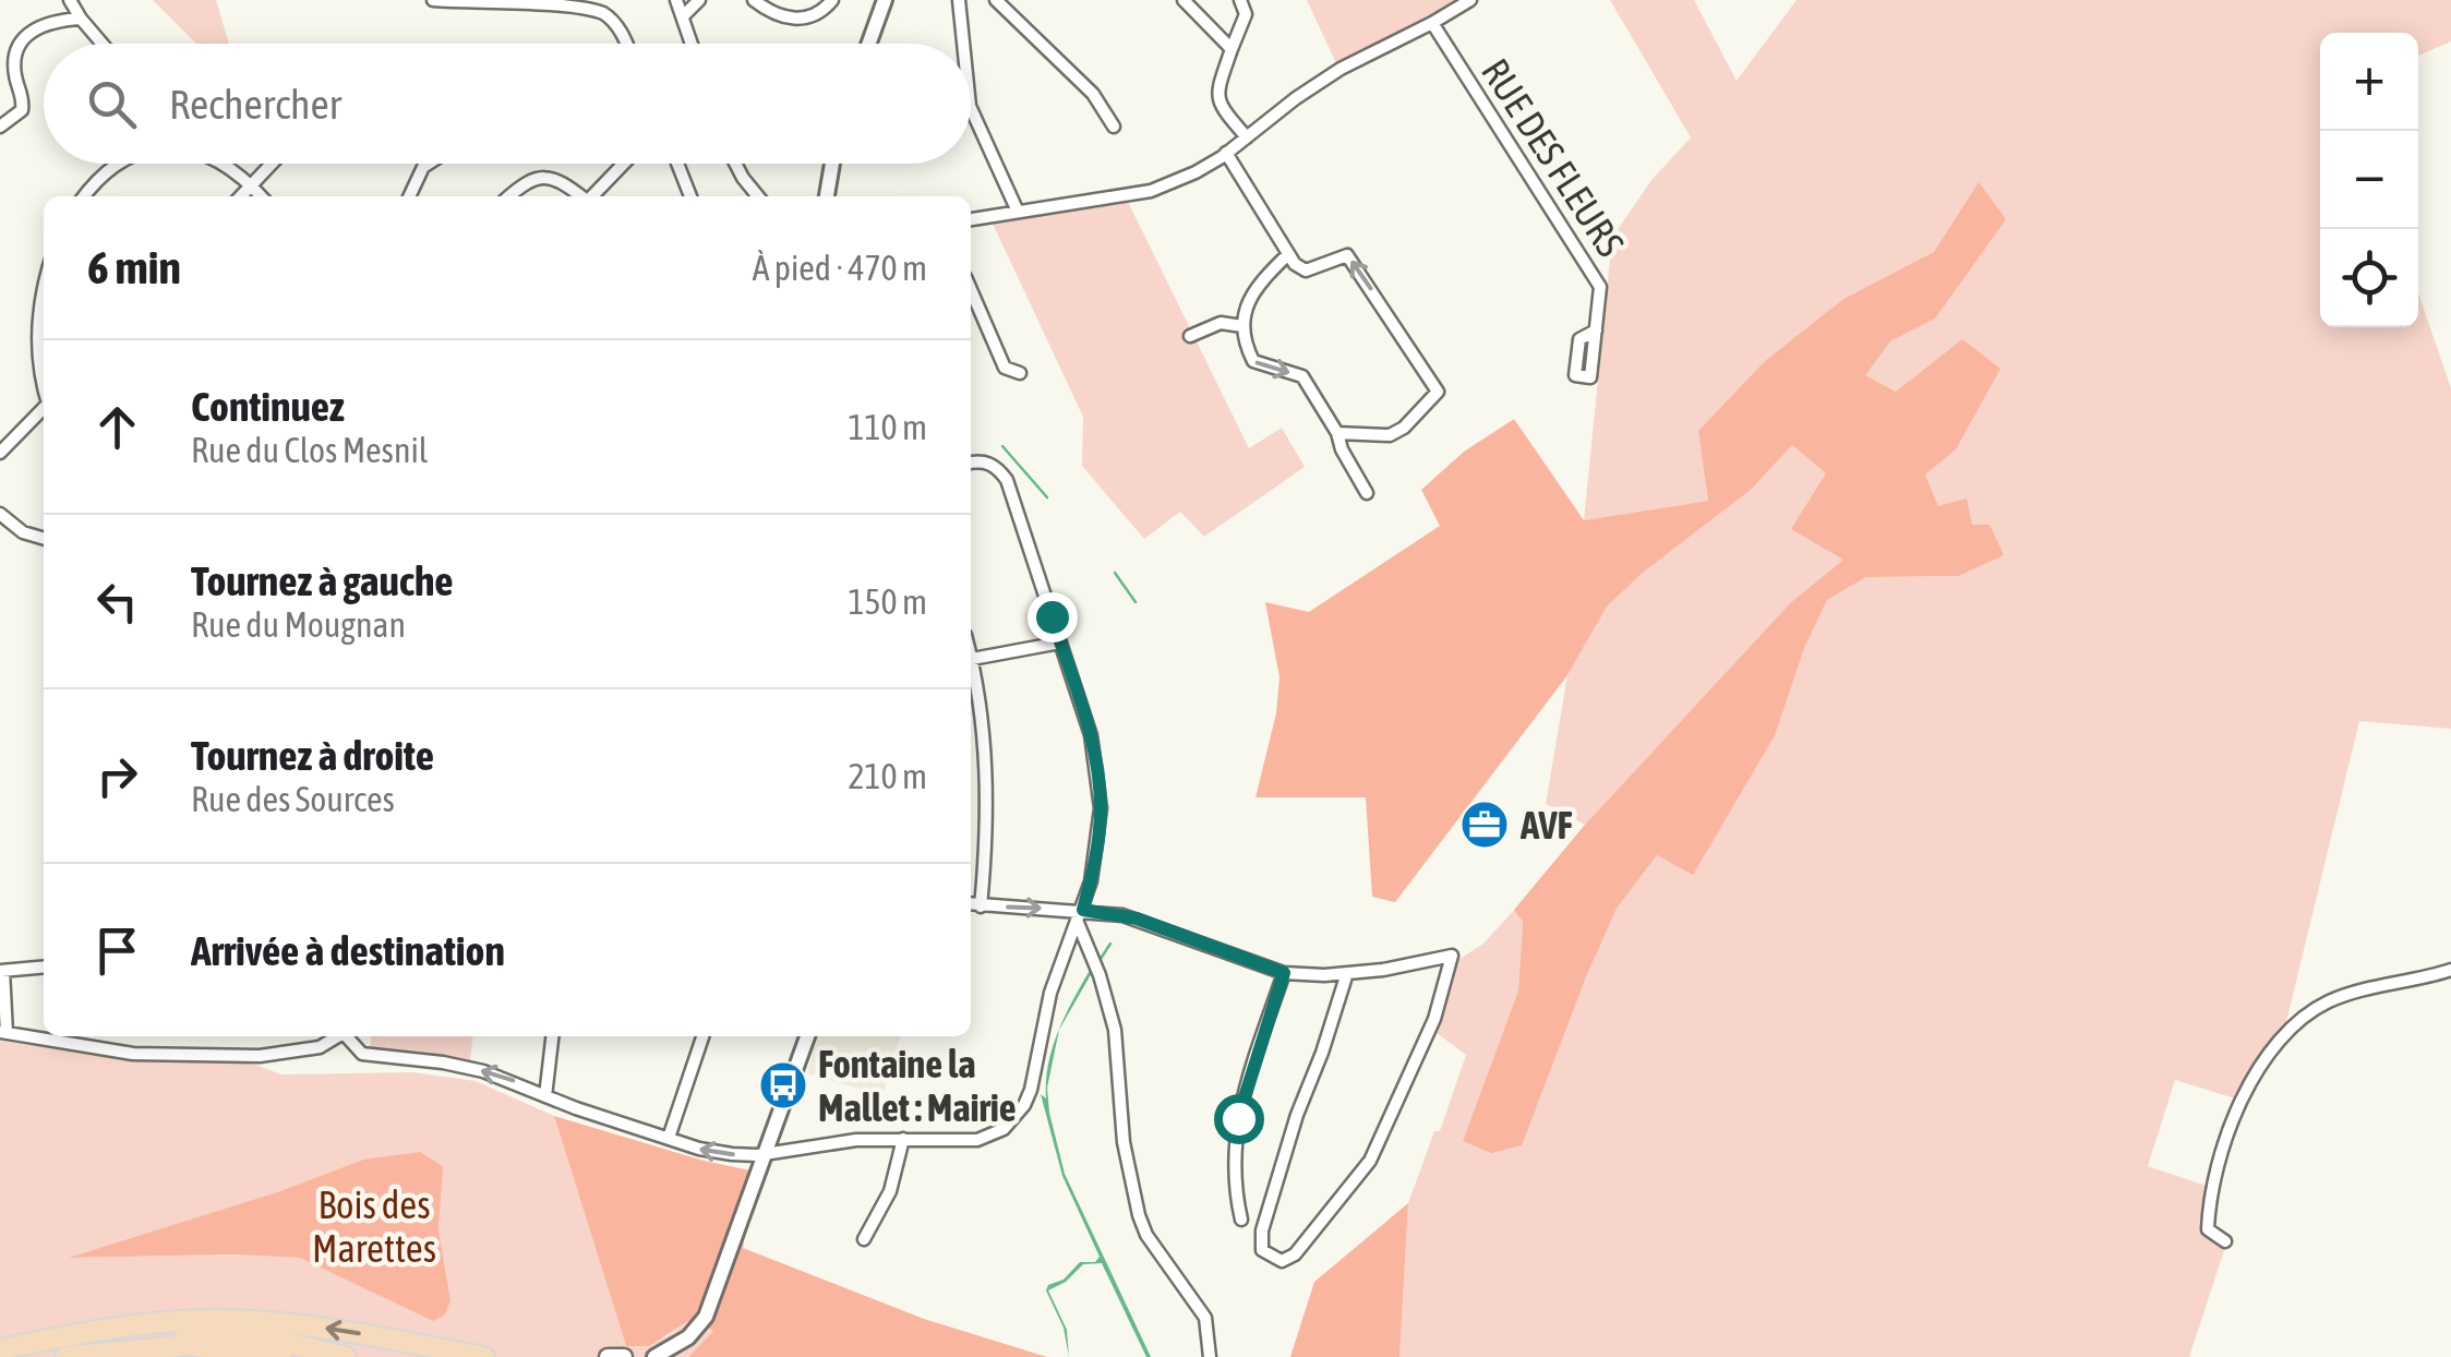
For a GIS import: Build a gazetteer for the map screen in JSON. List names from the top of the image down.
{
  "streets": {
    "street": ["RUE DES FLEURS"]
  },
  "parks": ["Bois des Marettes"],
  "places": {
    "office": ["AVF"],
    "bus stop": ["Fontaine la Mallet : Mairie"]
  },
  "page": {
    "map_buttons": ["+", "−"],
    "search": "Rechercher",
    "heading": ["6 min", "À pied · 470 m"],
    "list": [
      ["Continuez", "Rue du Clos Mesnil", "110 m"],
      ["Tournez à gauche", "Rue du Mougnan", "150 m"],
      ["Tournez à droite", "Rue des Sources", "210 m"],
      "Arrivée à destination"
    ]
  }
}
